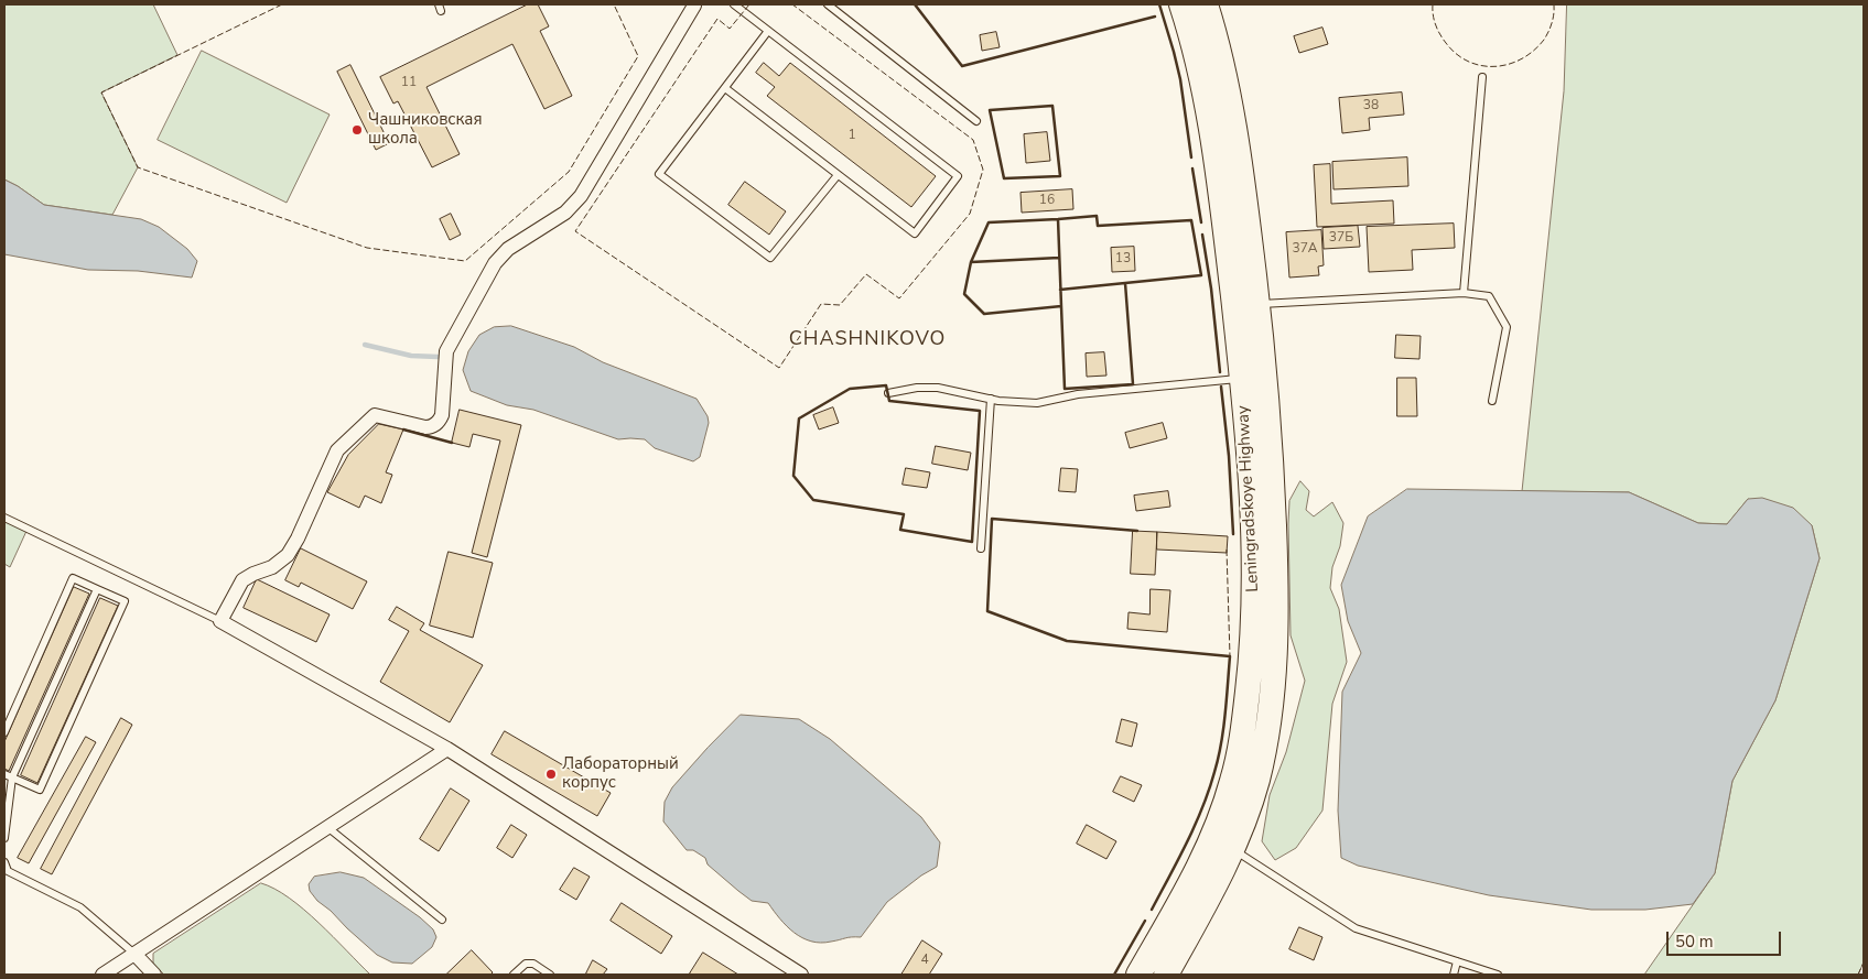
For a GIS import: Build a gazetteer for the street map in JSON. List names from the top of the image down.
{
  "streets": {
    "highway": ["Leningradskoye Highway"]
  },
  "districts": ["CHASHNIKOVO"],
  "places": ["Чашниковская школа", "Лабораторный корпус"],
  "house_numbers": [
    "11",
    "38",
    "1",
    "16",
    "37Б",
    "37А",
    "13",
    "4"
  ],
  "scale_bar": "50 m"
}
